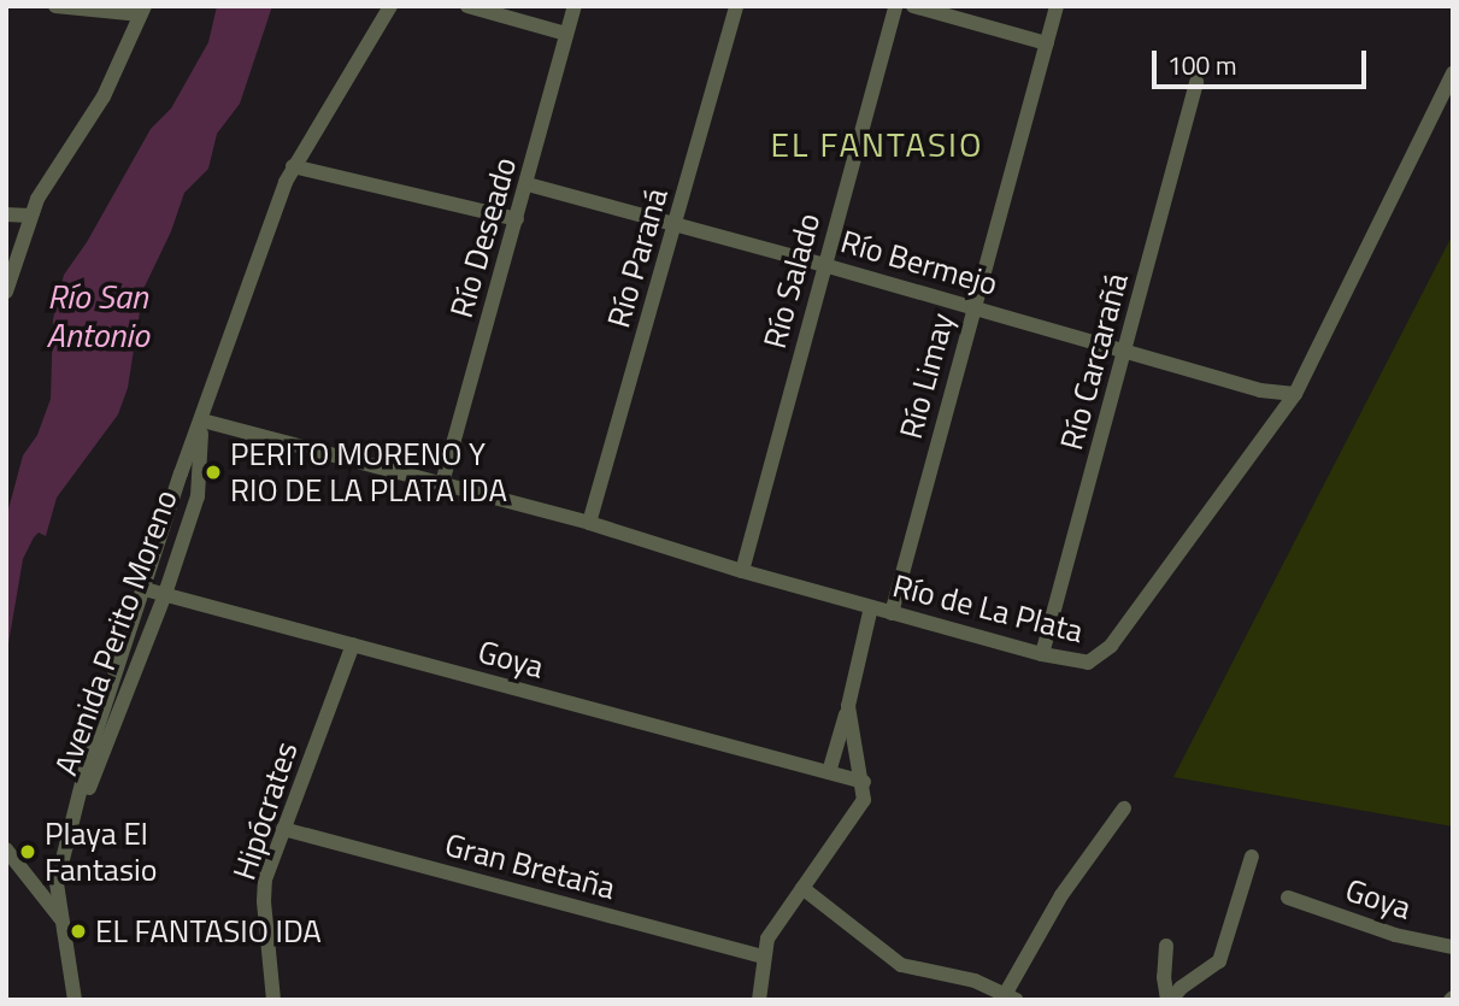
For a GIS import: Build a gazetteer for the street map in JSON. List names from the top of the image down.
{
  "streets": {
    "street": [
      "Río Deseado",
      "Río Paraná",
      "Río Bermejo",
      "Río Salado",
      "Río Carcarañá",
      "Río Limay",
      "Río de La Plata",
      "Avenida Perito Moreno",
      "Goya",
      "Hipócrates",
      "Gran Bretaña"
    ]
  },
  "crossings": [
    ["Río Deseado", "Río Bermejo"],
    ["Río Deseado", "Río de La Plata"],
    ["Río Paraná", "Río Bermejo"],
    ["Río Paraná", "Río de La Plata"],
    ["Río Bermejo", "Río Salado"],
    ["Río Bermejo", "Río Carcarañá"],
    ["Río Bermejo", "Río Limay"],
    ["Río Bermejo", "Río de La Plata"],
    ["Río Salado", "Río de La Plata"],
    ["Río Carcarañá", "Río de La Plata"],
    ["Río Limay", "Río de La Plata"],
    ["Río de La Plata", "Avenida Perito Moreno"],
    ["Avenida Perito Moreno", "Goya"],
    ["Goya", "Hipócrates"],
    ["Hipócrates", "Gran Bretaña"]
  ],
  "districts": ["EL FANTASIO"],
  "water": ["Río San Antonio"],
  "places": ["PERITO MORENO Y RIO DE LA PLATA IDA", "Playa El Fantasio", "EL FANTASIO IDA"],
  "scale_bar": "100 m"
}
